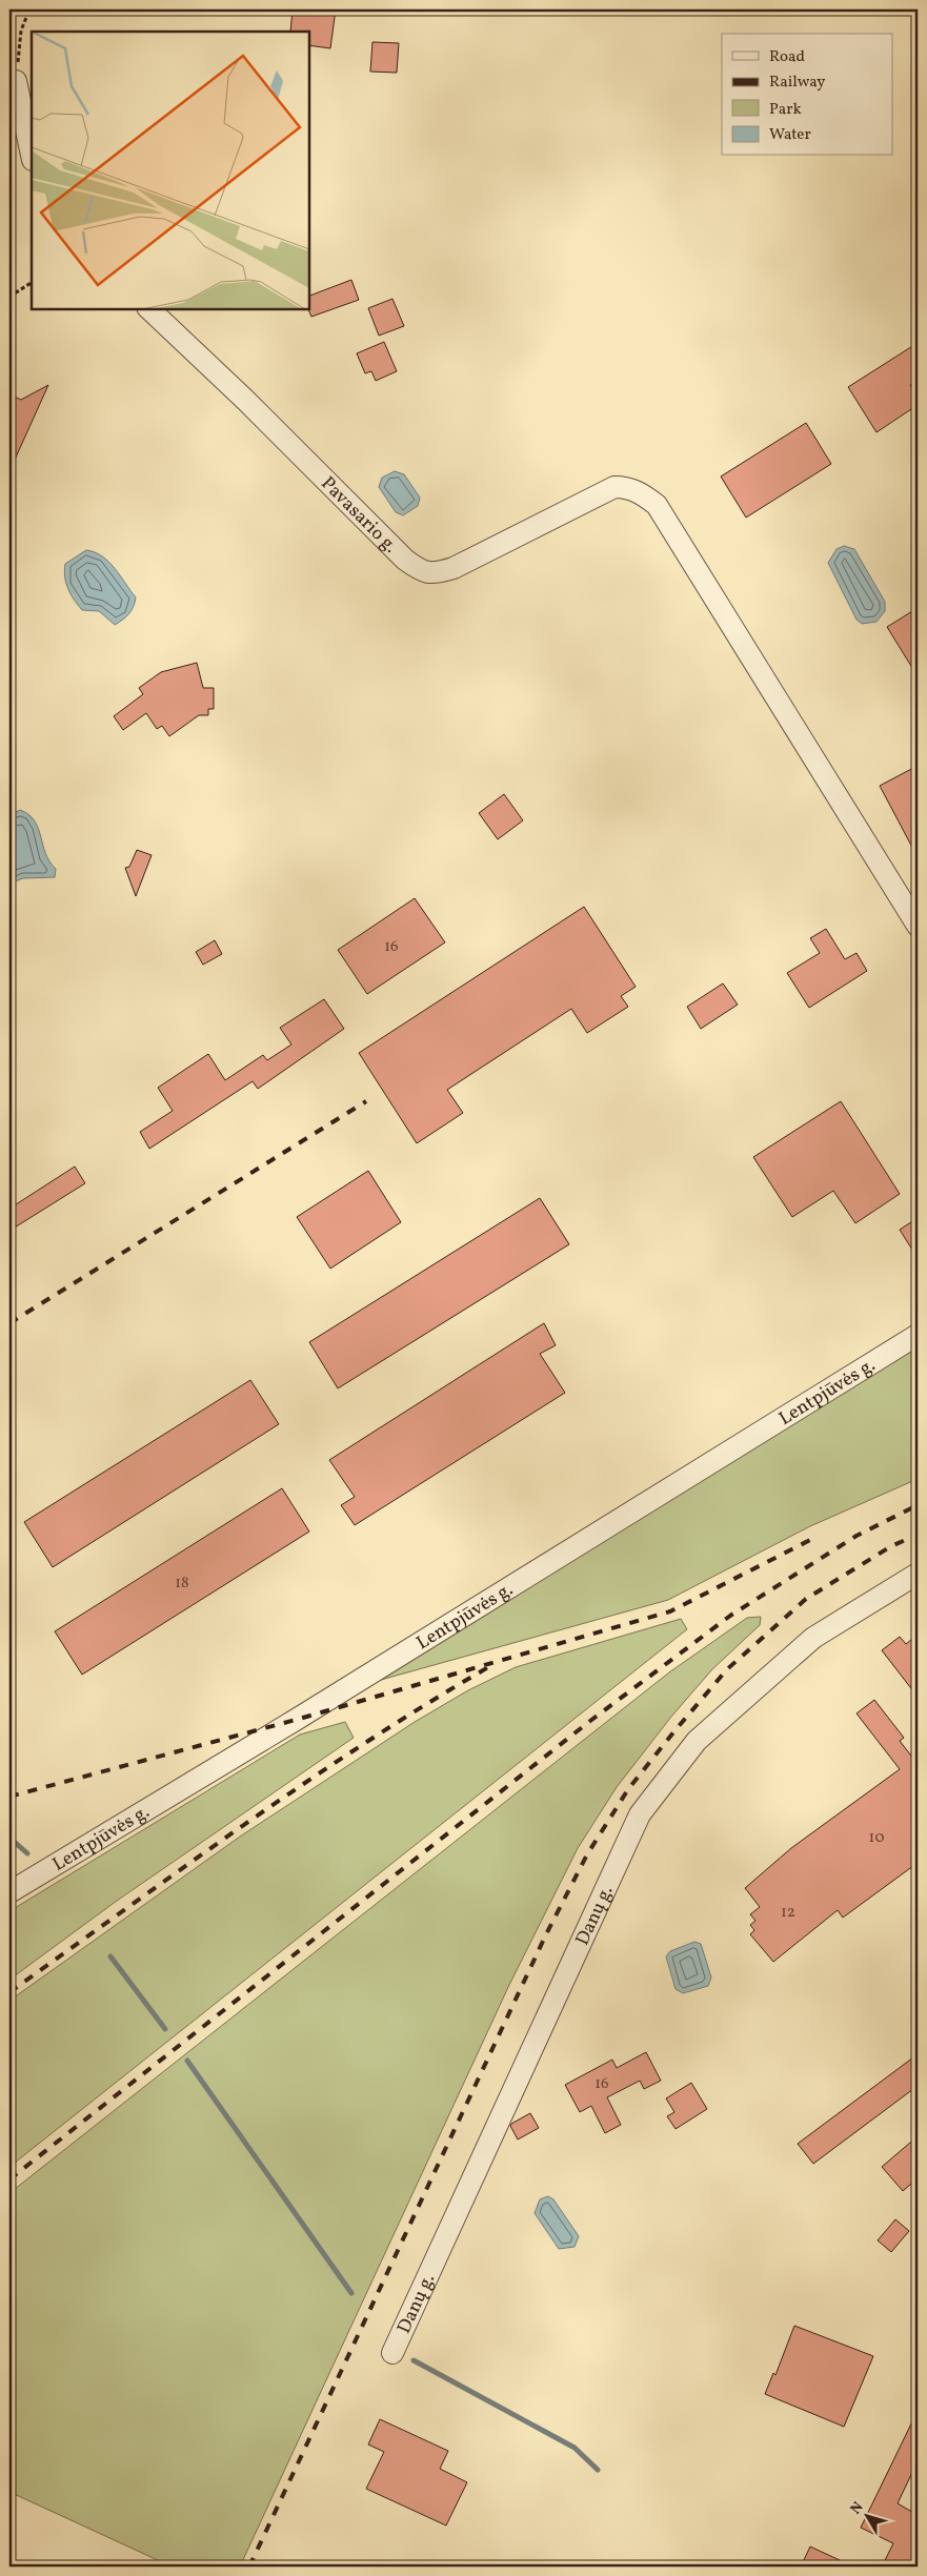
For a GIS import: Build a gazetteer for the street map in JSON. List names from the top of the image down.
{
  "streets": {
    "street": ["Pavasario g.", "Lentpjūvės g.", "Danų g."]
  },
  "house_numbers": [
    "16",
    "18",
    "10",
    "12",
    "16"
  ],
  "legend": [
    "Road",
    "Railway",
    "Park",
    "Water"
  ],
  "north": "top left"
}
